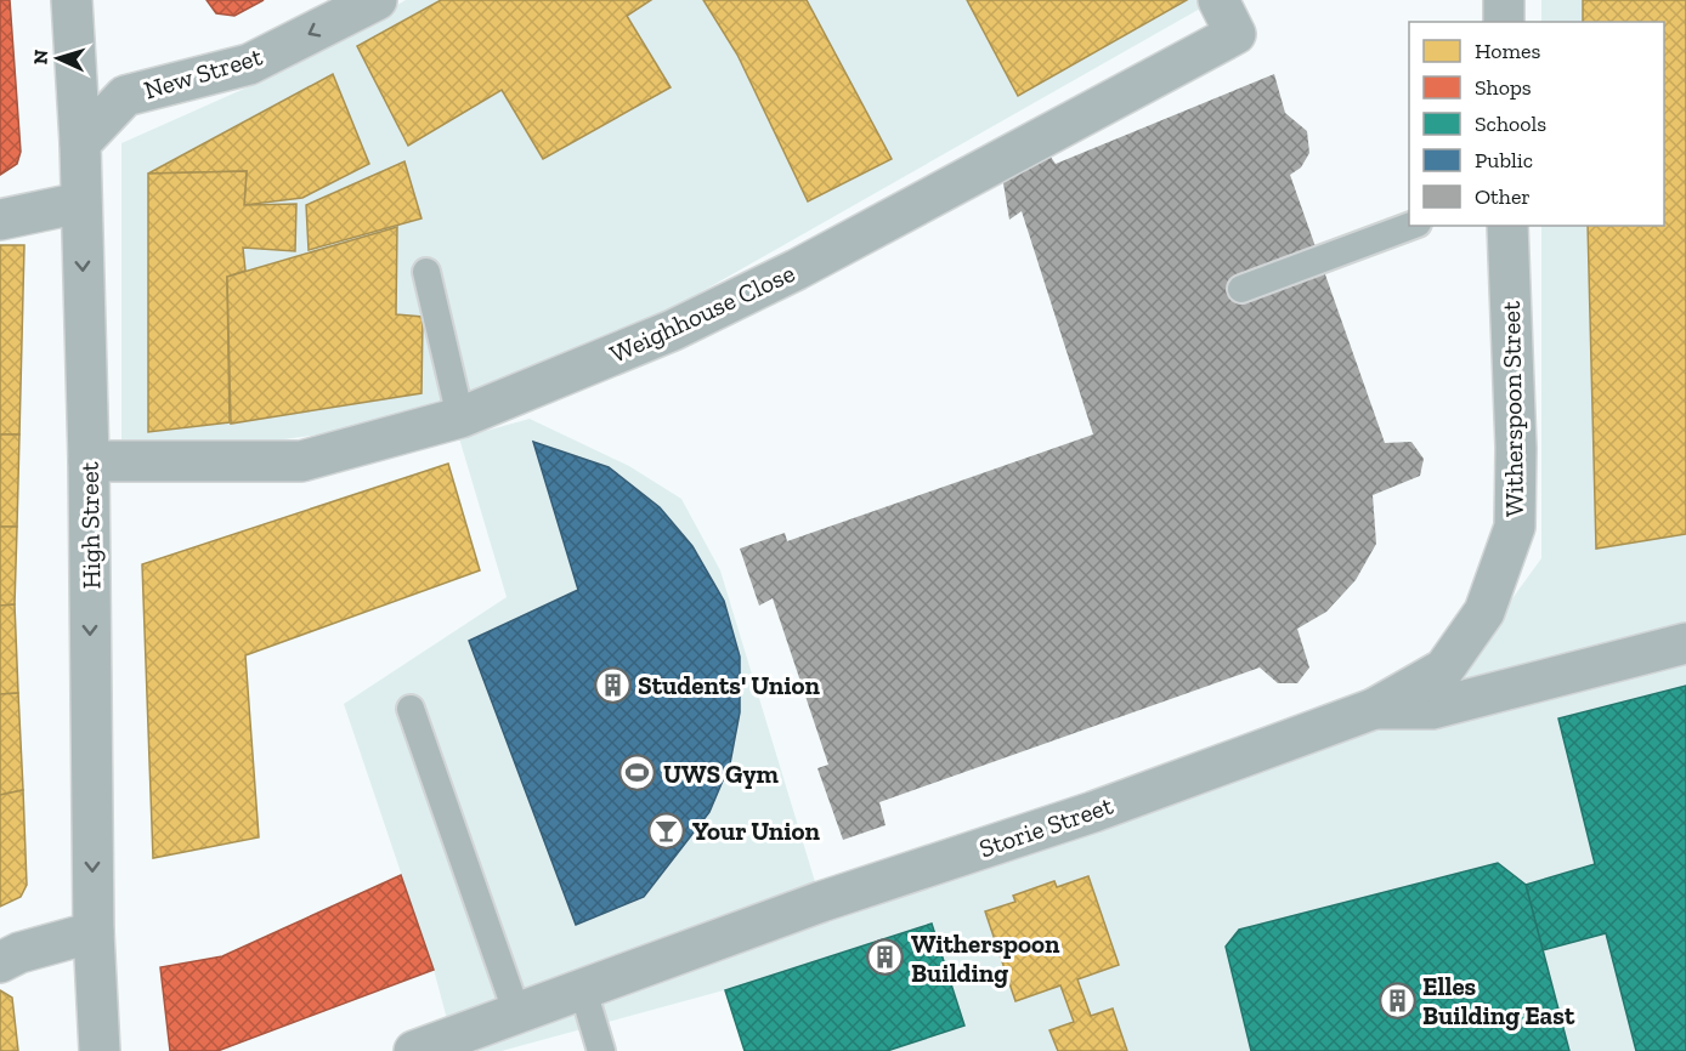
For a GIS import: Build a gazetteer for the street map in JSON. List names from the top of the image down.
{
  "streets": {
    "street": [
      "New Street",
      "Weighhouse Close",
      "Witherspoon Street",
      "High Street",
      "Storie Street"
    ]
  },
  "crossings": [
    ["New Street", "High Street"],
    ["Weighhouse Close", "High Street"],
    ["Witherspoon Street", "Storie Street"]
  ],
  "one_way": ["New Street", "High Street"],
  "places": {
    "building": ["Students' Union", "Witherspoon Building", "Elles Building East"],
    "sports": ["UWS Gym"],
    "bar": ["Your Union"]
  },
  "legend": [
    "Homes",
    "Shops",
    "Schools",
    "Public",
    "Other"
  ],
  "north": "left"
}
